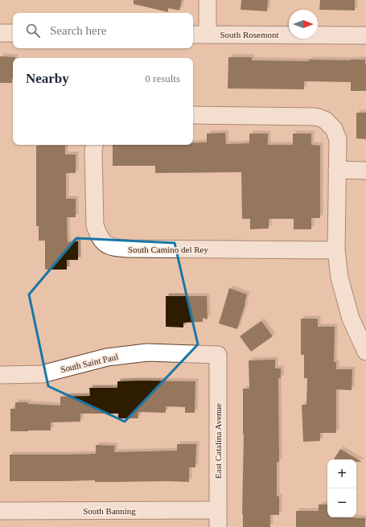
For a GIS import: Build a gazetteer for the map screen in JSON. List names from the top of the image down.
{
  "streets": {
    "street": [
      "South Rosemont",
      "South Camino del Rey",
      "South Saint Paul",
      "East Catalina Avenue",
      "South Banning"
    ]
  },
  "crossings": [
    ["South Saint Paul", "East Catalina Avenue"],
    ["East Catalina Avenue", "South Banning"]
  ],
  "north": "right",
  "page": {
    "search": "Search here",
    "heading": ["Nearby", "0 results"],
    "map_buttons": ["+", "−"]
  }
}
